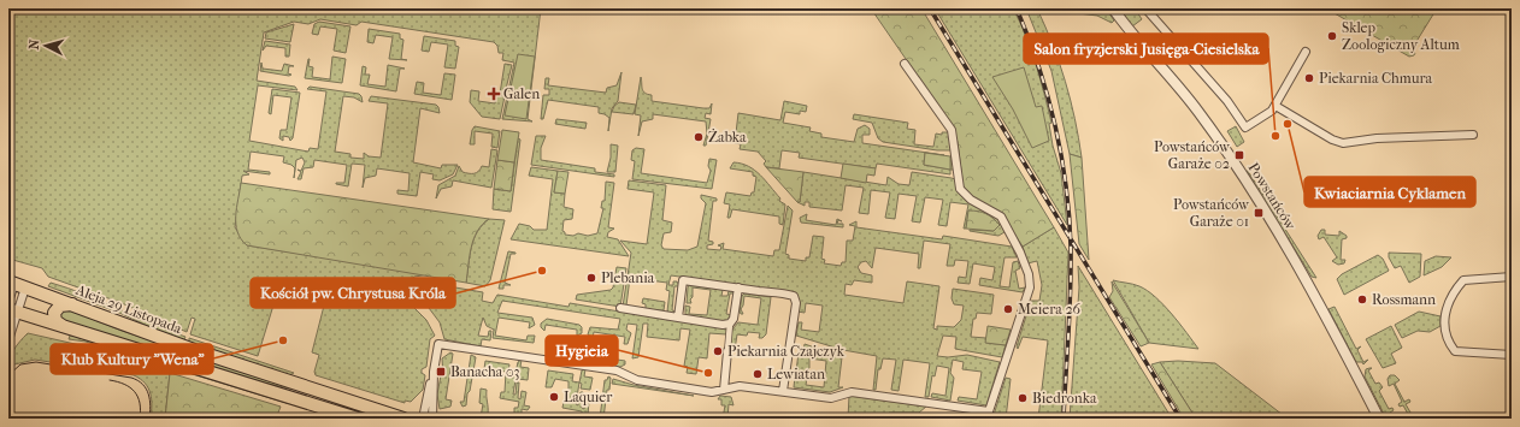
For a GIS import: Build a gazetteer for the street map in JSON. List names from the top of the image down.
{
  "streets": {
    "main road": ["Aleja 29 Listopada"],
    "street": ["Powstańców"]
  },
  "places": {
    "other": [
      "Sklep Zoologiczny Altum",
      "Piekarnia Chmura",
      "Kwiaciarnia Cyklamen",
      "Salon fryzjerski Jusięga-Ciesielska",
      "Żabka",
      "Kościół pw. Chrystusa Króla",
      "Plebania",
      "Rossmann",
      "Meiera 26",
      "Klub Kultury \"Wena\"",
      "Piekarnia Czajczyk",
      "Hygieia",
      "Lewiatan",
      "Laquier",
      "Biedronka"
    ],
    "health": ["Galen"],
    "transit": ["Powstańców Garaże 02", "Powstańców Garaże 01", "Banacha 03"]
  },
  "north": "left"
}
